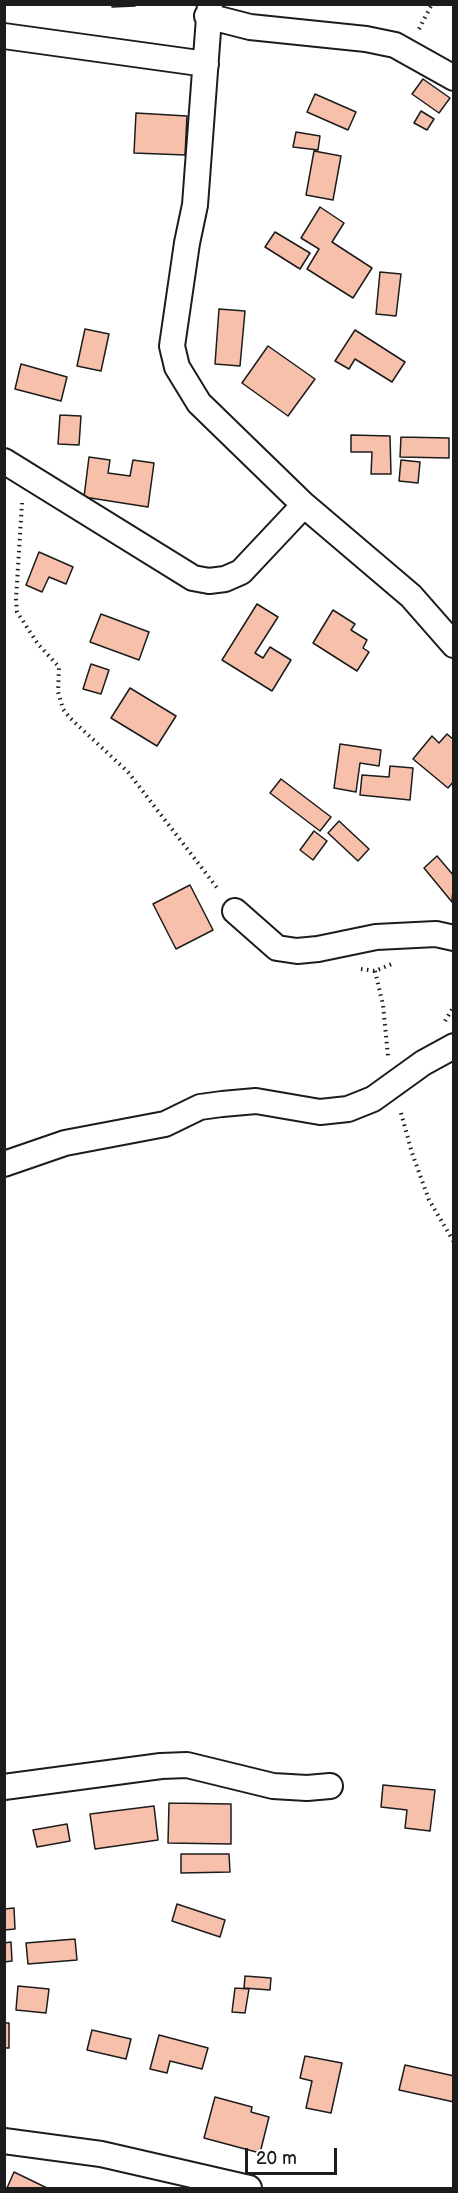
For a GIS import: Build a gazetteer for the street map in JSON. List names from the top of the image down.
{
  "scale_bar": "20 m"
}
